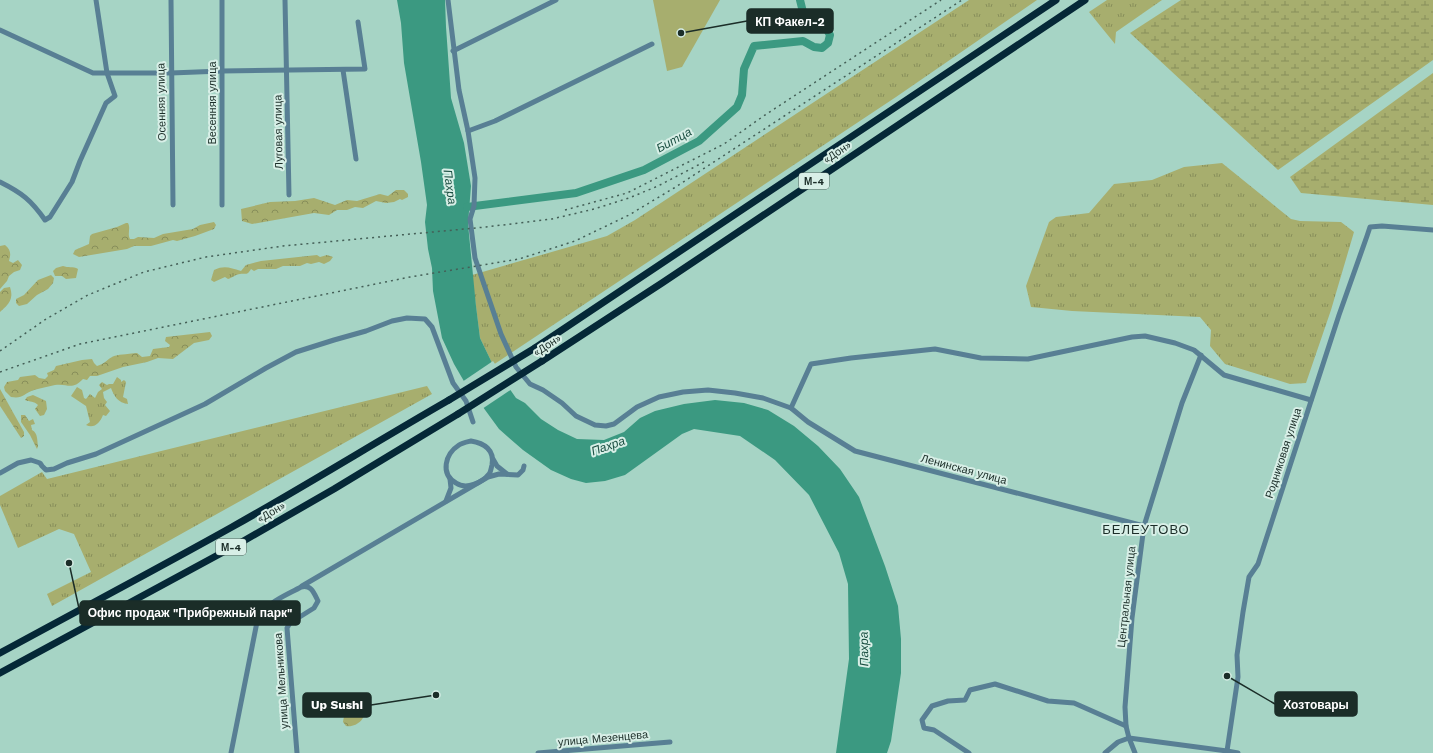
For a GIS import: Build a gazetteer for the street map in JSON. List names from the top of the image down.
{
  "streets": {
    "highway": ["«Дон»", "М-4"],
    "street": [
      "Осенняя улица",
      "Весенняя улица",
      "Луговая улица",
      "Родниковая улица",
      "Ленинская улица",
      "Центральная улица",
      "улица Мельникова",
      "улица Мезенцева"
    ]
  },
  "crossings": [
    ["Ленинская улица", "Центральная улица"]
  ],
  "districts": ["БЕЛЕУТОВО"],
  "water": ["Битца", "Пахра"],
  "places": [
    "КП Факел-2",
    "Офис продаж \"Прибрежный парк\"",
    "Хозтовары",
    "Up Sushi"
  ]
}
